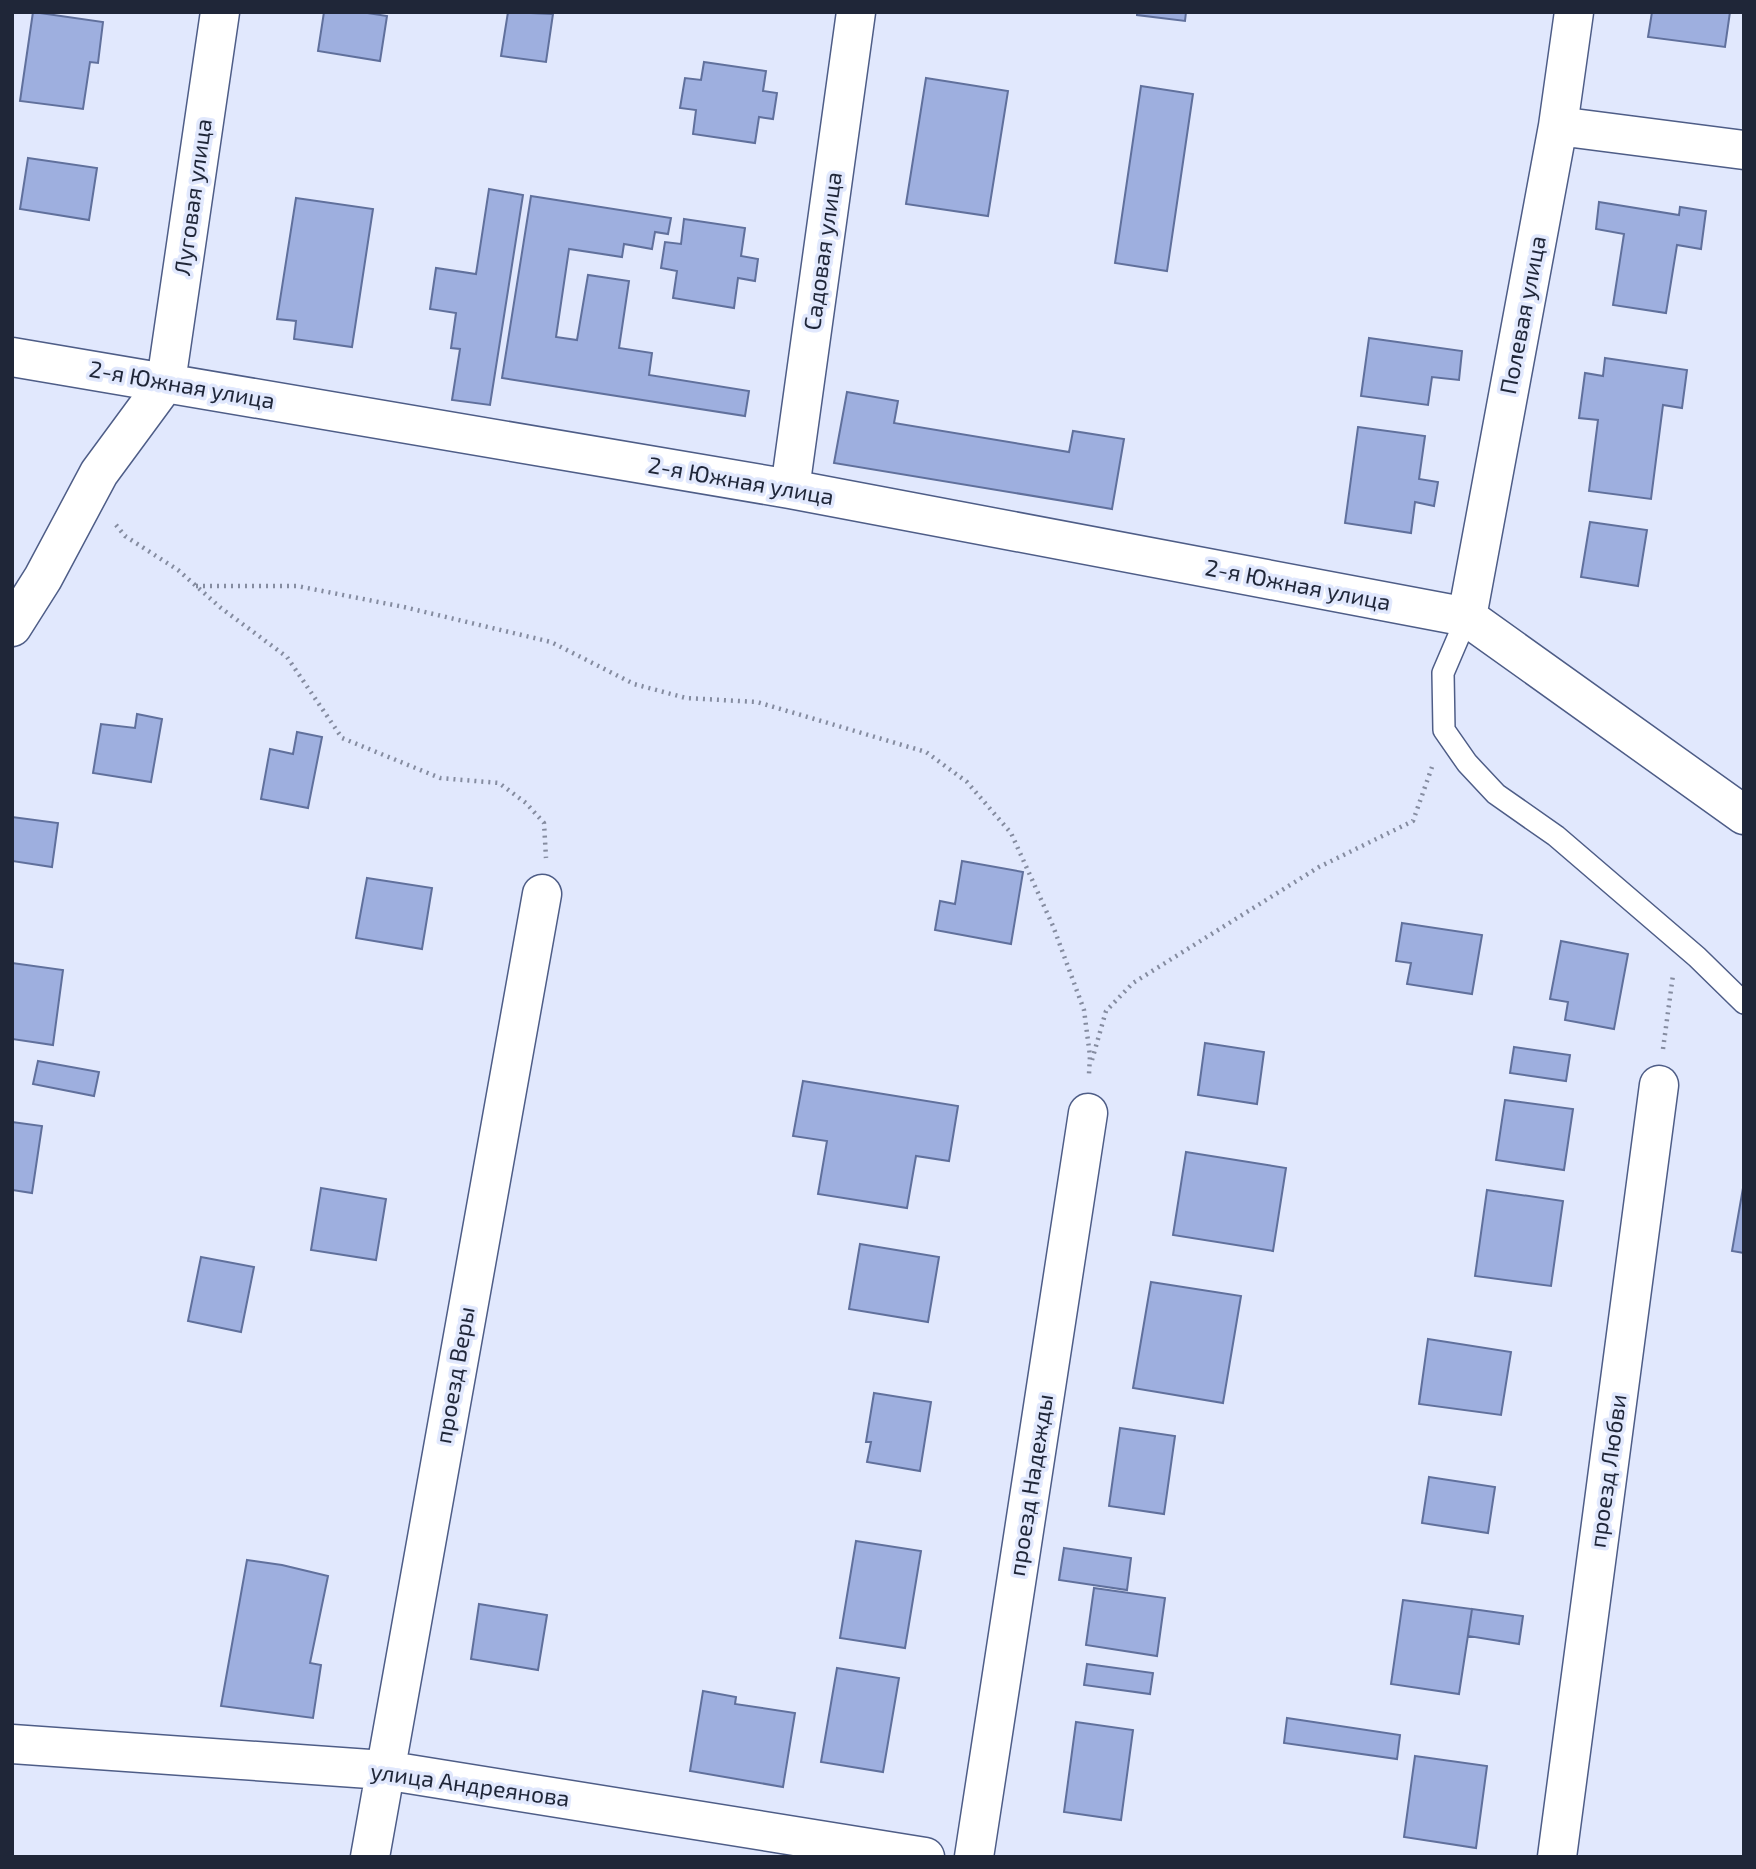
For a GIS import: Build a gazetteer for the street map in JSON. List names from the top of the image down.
{
  "streets": {
    "street": [
      "Луговая улица",
      "Садовая улица",
      "Полевая улица",
      "2-я Южная улица",
      "проезд Веры",
      "проезд Любви",
      "проезд Надежды",
      "улица Андреянова"
    ]
  },
  "crossings": [
    ["Луговая улица", "2-я Южная улица"],
    ["Садовая улица", "2-я Южная улица"],
    ["Полевая улица", "2-я Южная улица"],
    ["проезд Веры", "улица Андреянова"]
  ]
}
